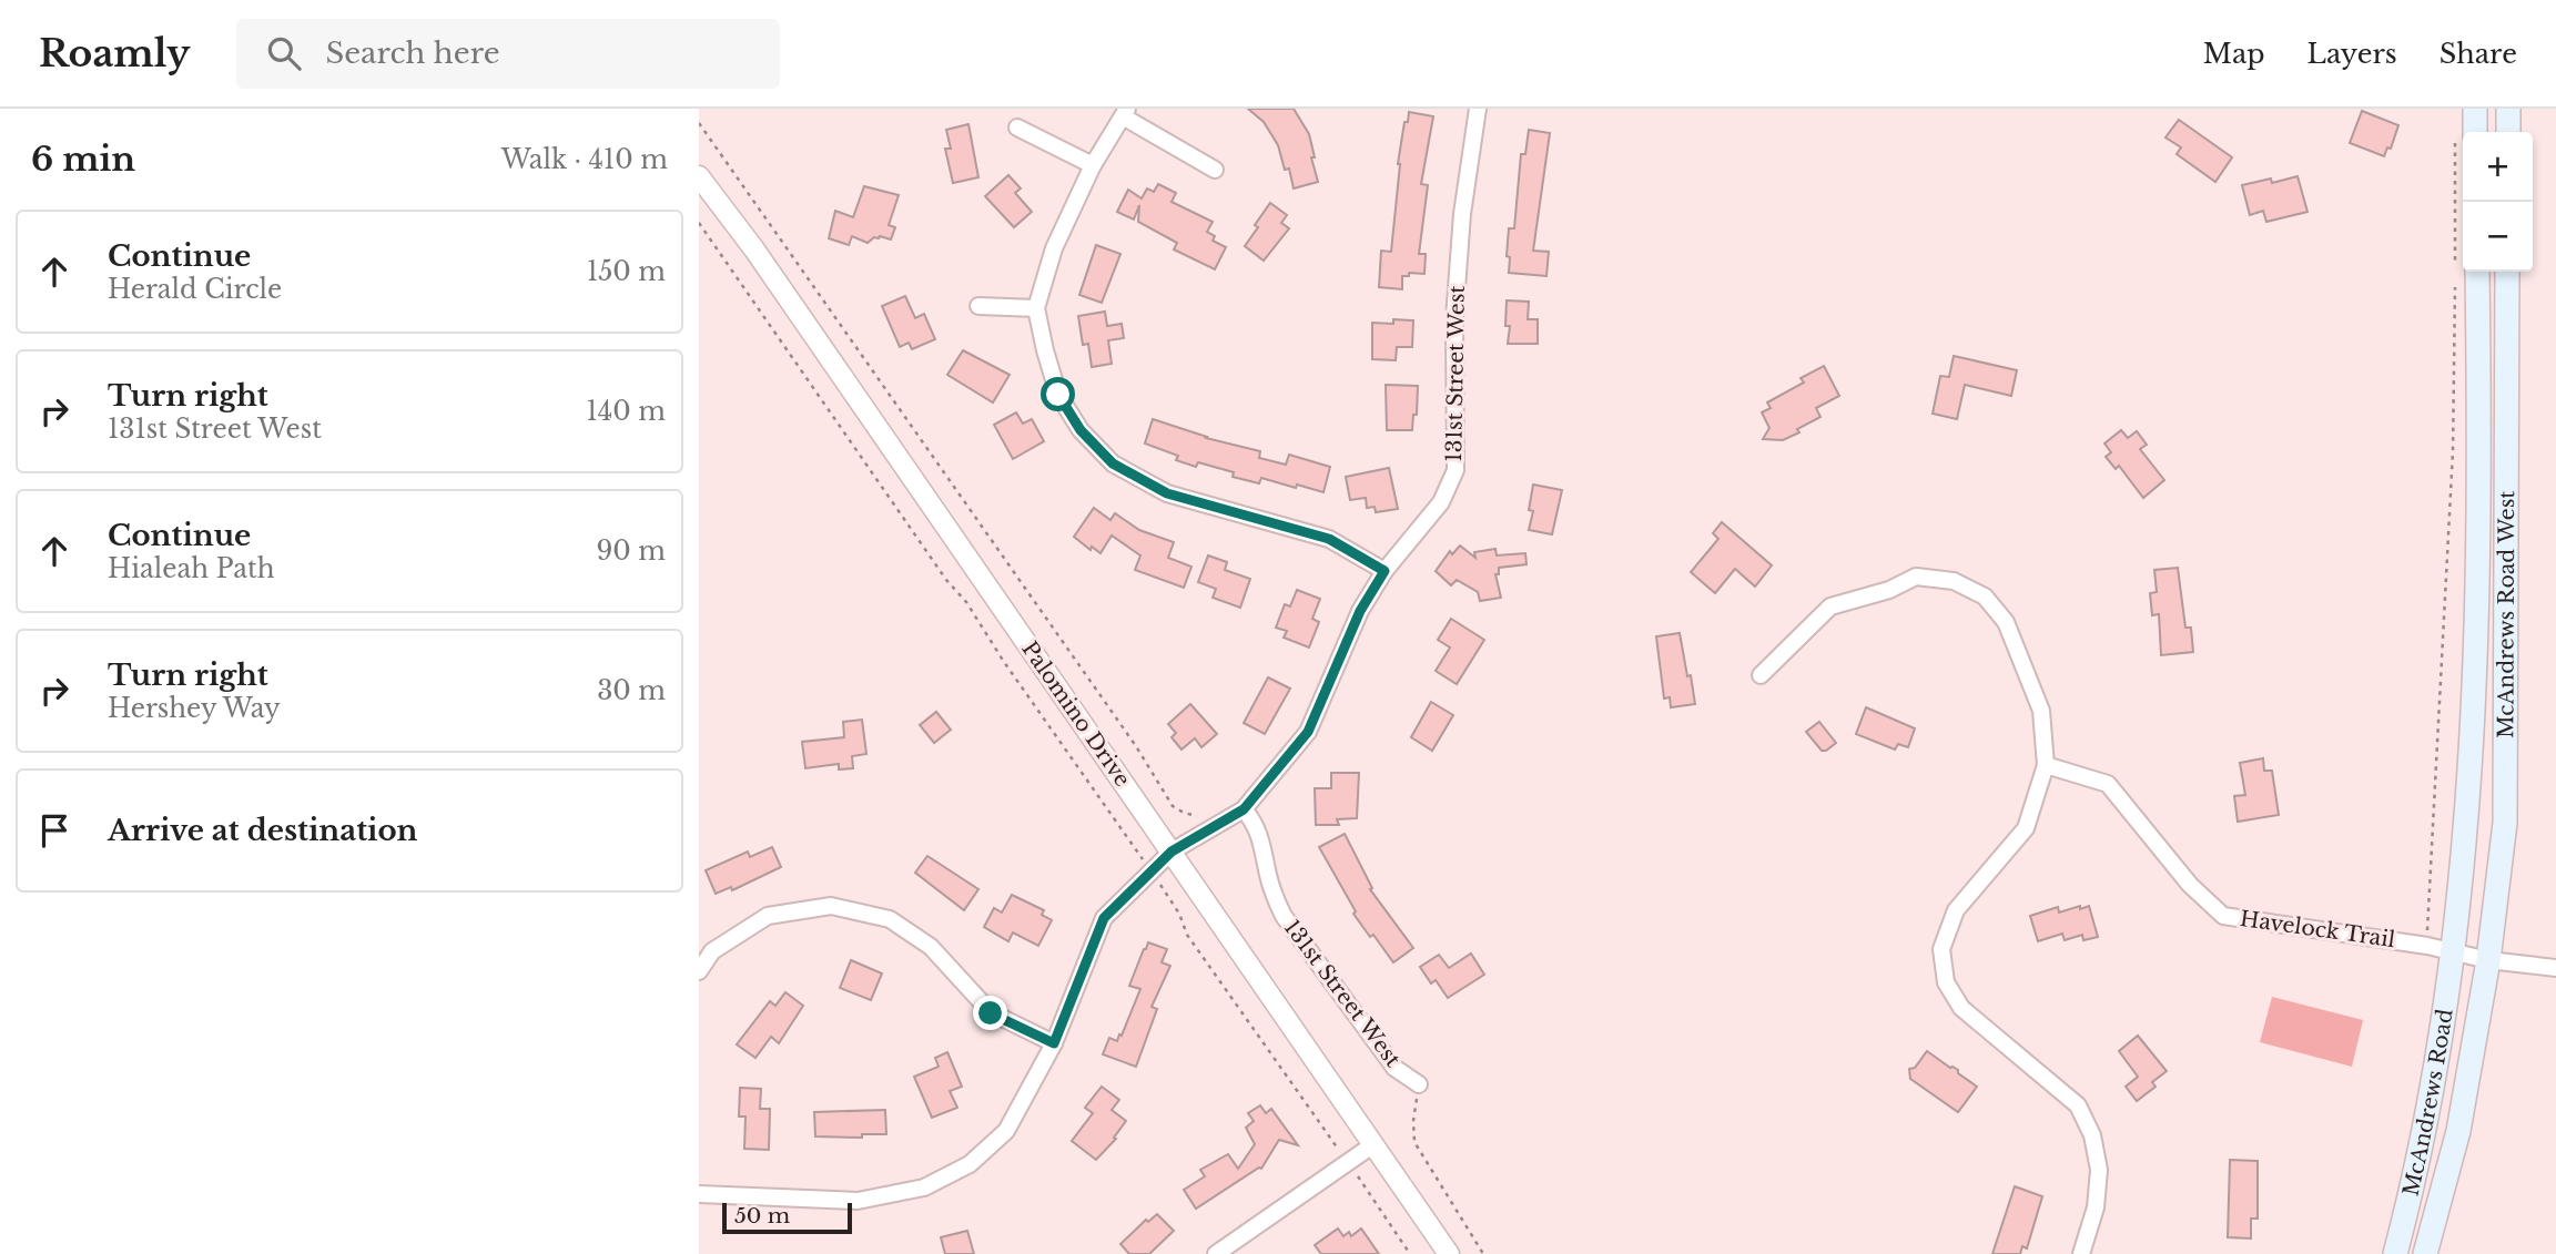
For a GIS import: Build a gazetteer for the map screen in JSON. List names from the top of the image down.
{
  "streets": {
    "main road": ["McAndrews Road West", "McAndrews Road"],
    "street": ["131st Street West", "Palomino Drive", "Havelock Trail"]
  },
  "crossings": [
    ["131st Street West", "Palomino Drive"],
    ["McAndrews Road West", "Havelock Trail"],
    ["McAndrews Road West", "McAndrews Road"],
    ["Havelock Trail", "McAndrews Road"]
  ],
  "scale_bar": "50 m",
  "page": {
    "header": "Roamly",
    "search": "Search here",
    "nav": ["Map", "Layers", "Share"],
    "heading": ["6 min", "Walk · 410 m"],
    "map_buttons": ["+", "−"],
    "list": [
      ["Continue", "Herald Circle", "150 m"],
      ["Turn right", "131st Street West", "140 m"],
      ["Continue", "Hialeah Path", "90 m"],
      ["Turn right", "Hershey Way", "30 m"],
      "Arrive at destination"
    ],
    "scale": "50 m"
  }
}
